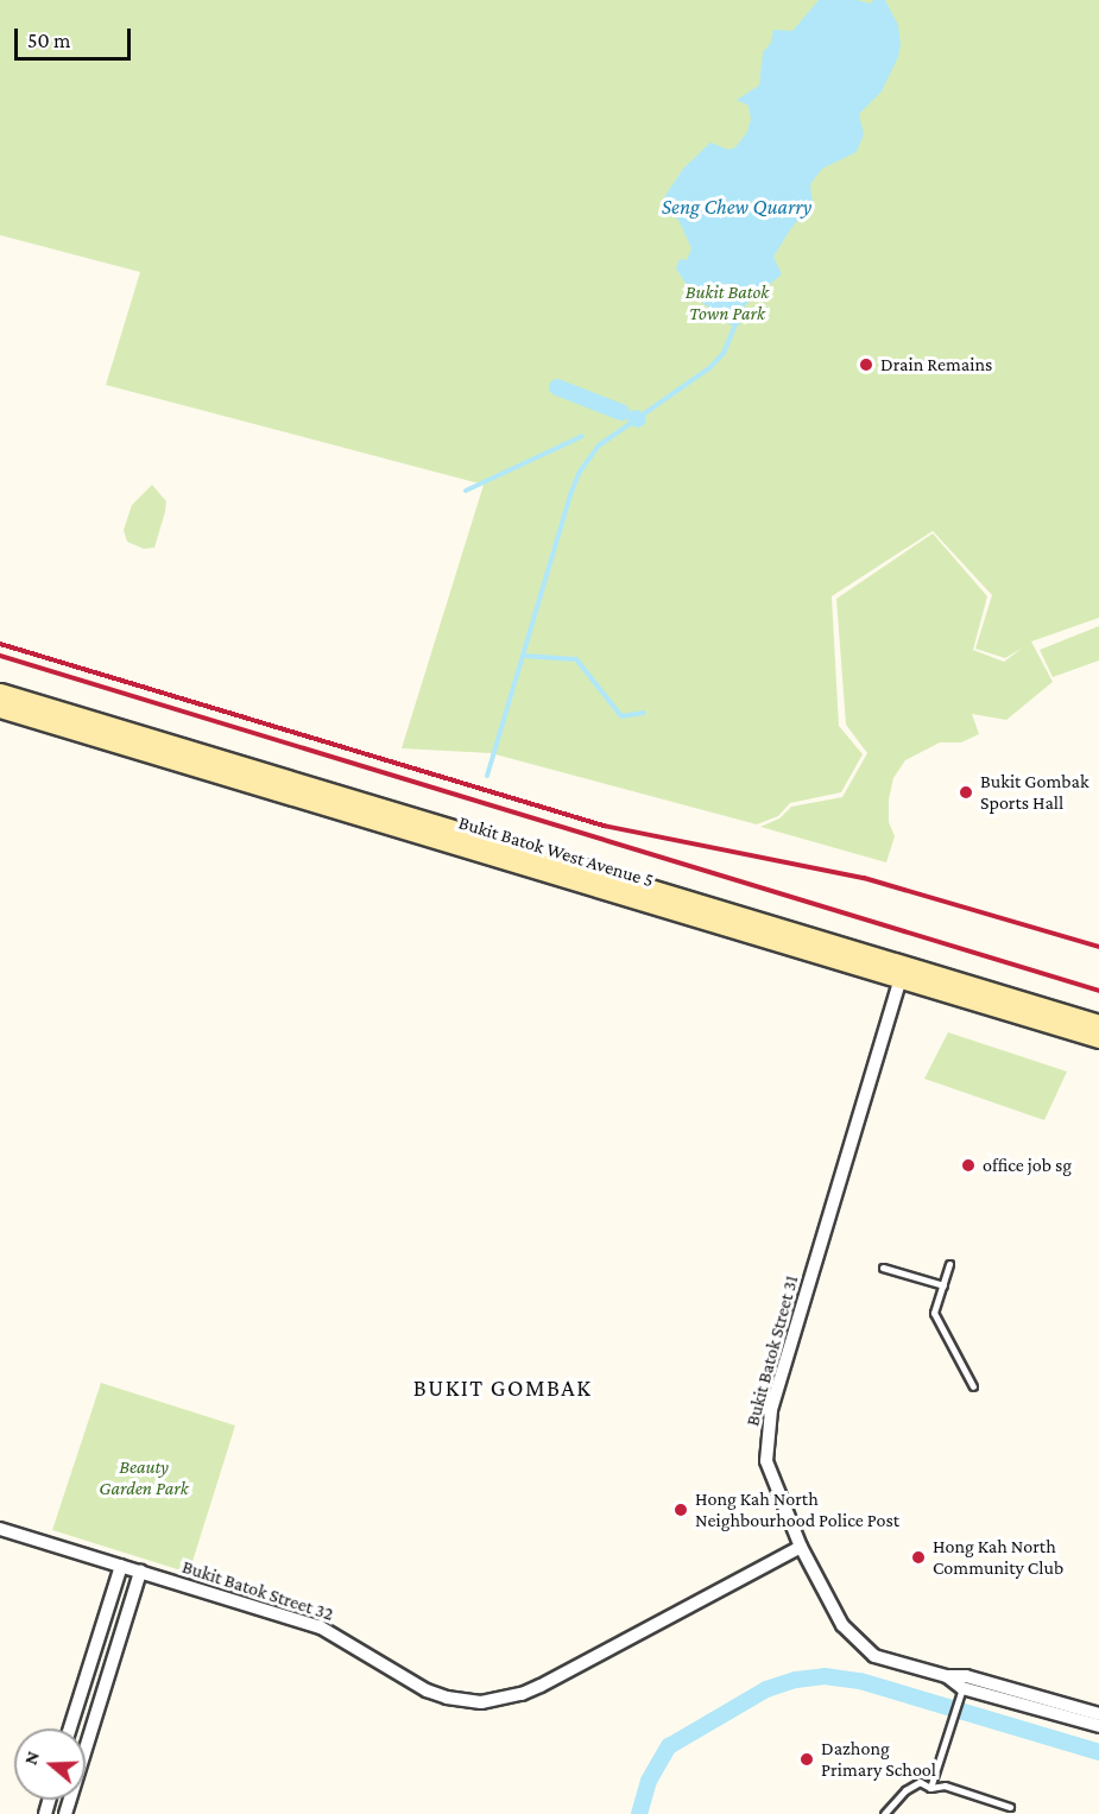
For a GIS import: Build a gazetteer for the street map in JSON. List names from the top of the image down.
{
  "streets": {
    "street": ["Bukit Batok West Avenue 5", "Bukit Batok Street 31", "Bukit Batok Street 32"]
  },
  "crossings": [
    ["Bukit Batok West Avenue 5", "Bukit Batok Street 31"],
    ["Bukit Batok Street 31", "Bukit Batok Street 32"]
  ],
  "districts": ["BUKIT GOMBAK"],
  "water": ["Seng Chew Quarry"],
  "parks": ["Bukit Batok Town Park", "Beauty Garden Park"],
  "places": [
    "Drain Remains",
    "Bukit Gombak Sports Hall",
    "office job sg",
    "Hong Kah North Neighbourhood Police Post",
    "Hong Kah North Community Club",
    "Dazhong Primary School"
  ],
  "scale_bar": "50 m",
  "north": "left"
}
